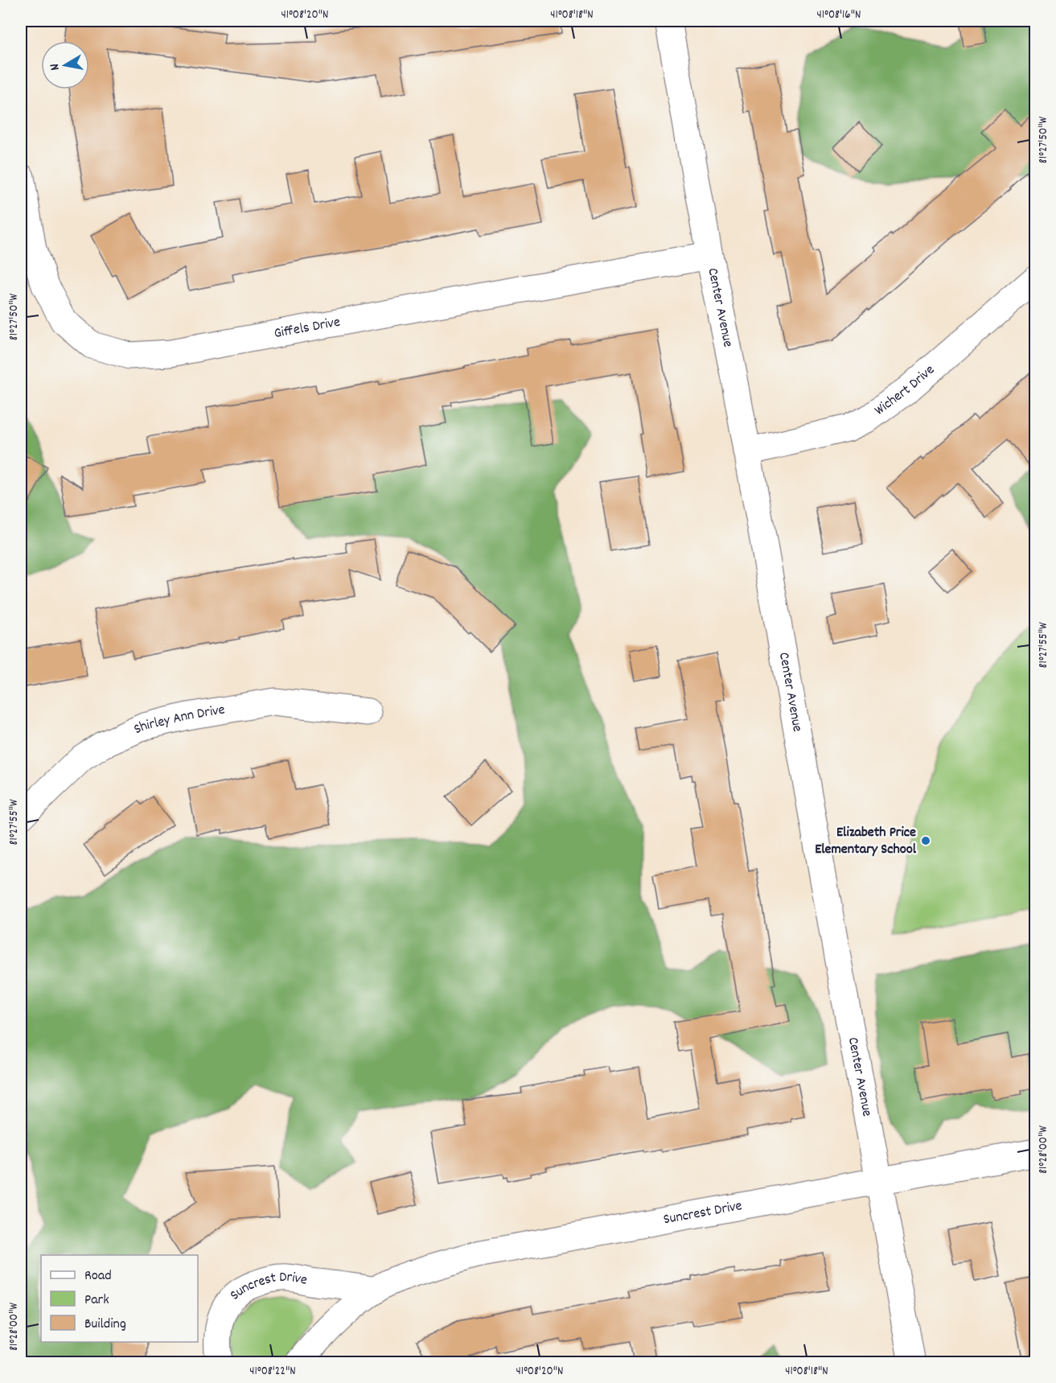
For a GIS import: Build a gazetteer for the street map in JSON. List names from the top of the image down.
{
  "streets": {
    "street": [
      "Center Avenue",
      "Giffels Drive",
      "Wichert Drive",
      "Shirley Ann Drive",
      "Suncrest Drive"
    ]
  },
  "crossings": [
    ["Center Avenue", "Giffels Drive"],
    ["Center Avenue", "Wichert Drive"],
    ["Center Avenue", "Suncrest Drive"]
  ],
  "places": ["Elizabeth Price Elementary School"],
  "legend": ["Road", "Park", "Building"],
  "north": "left",
  "coordinates": [
    "41°08'20\"N",
    "41°08'18\"N",
    "41°08'16\"N",
    "81°27'50\"W",
    "81°27'55\"W",
    "81°28'00\"W",
    "41°08'22\"N"
  ]
}
